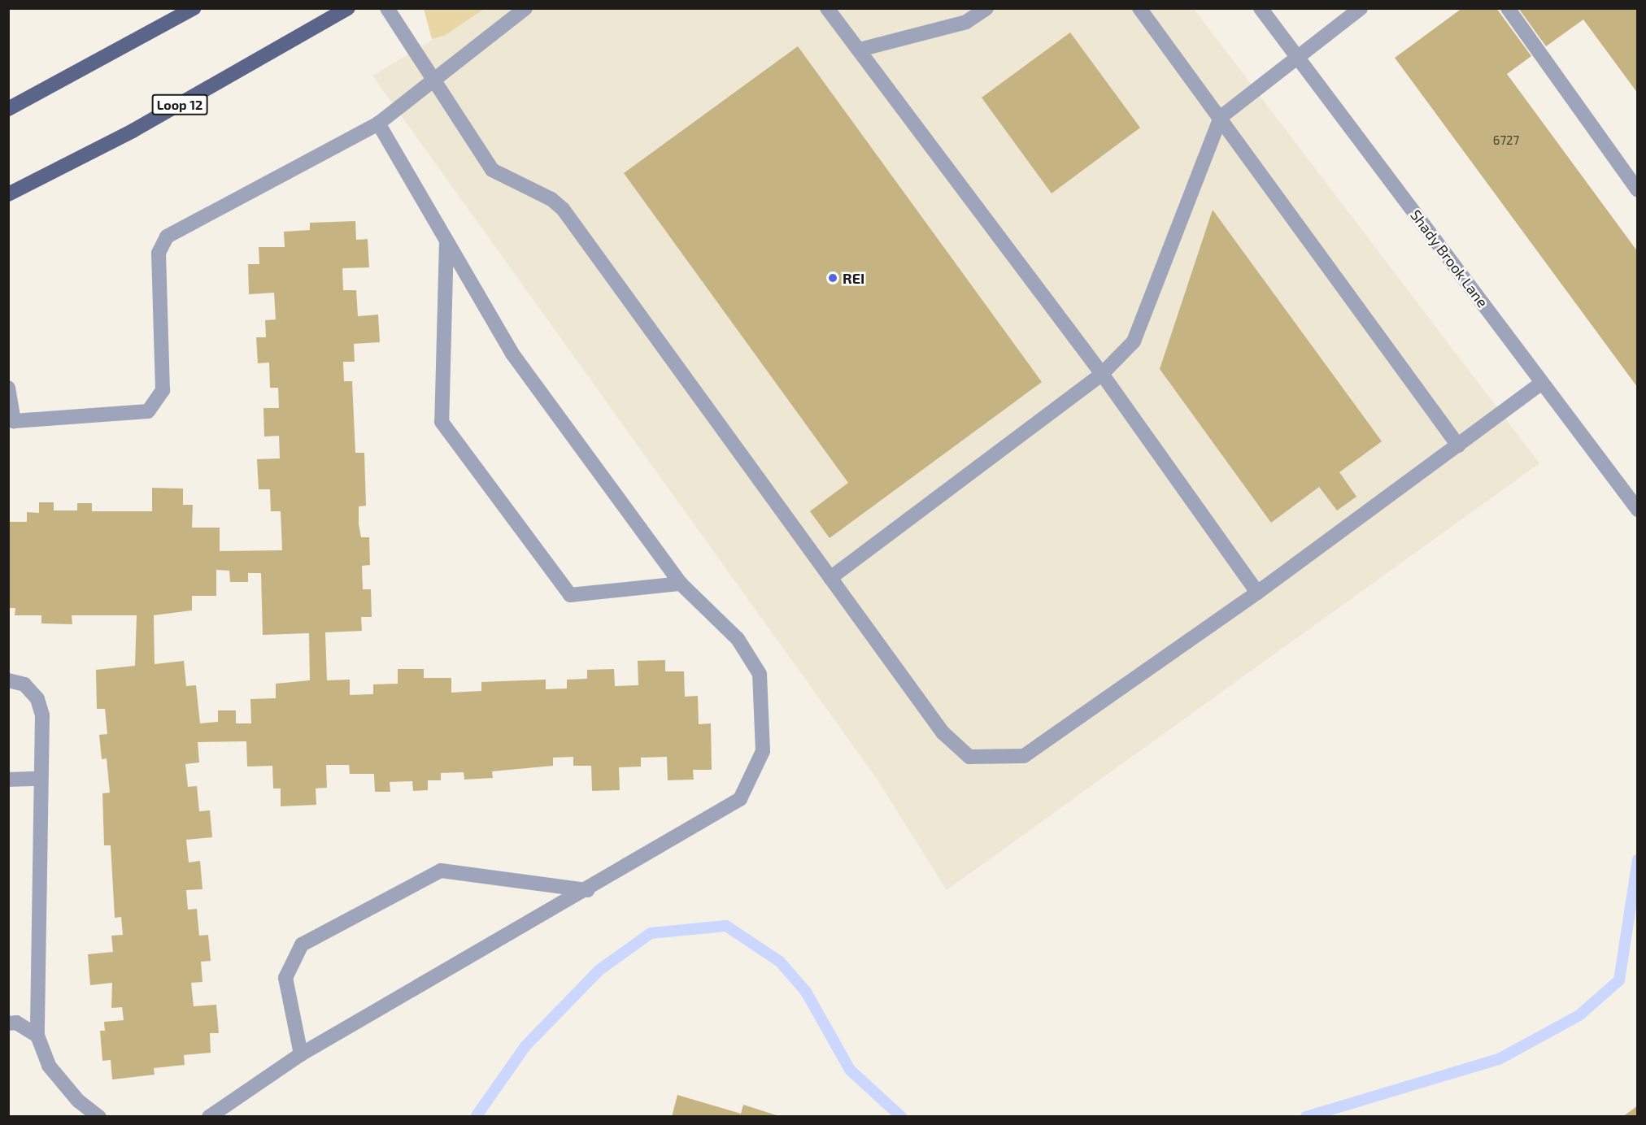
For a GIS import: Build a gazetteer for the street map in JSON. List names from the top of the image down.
{
  "streets": {
    "main road": ["Loop 12"],
    "street": ["Shady Brook Lane"]
  },
  "places": ["REI"],
  "house_numbers": ["6727"]
}
